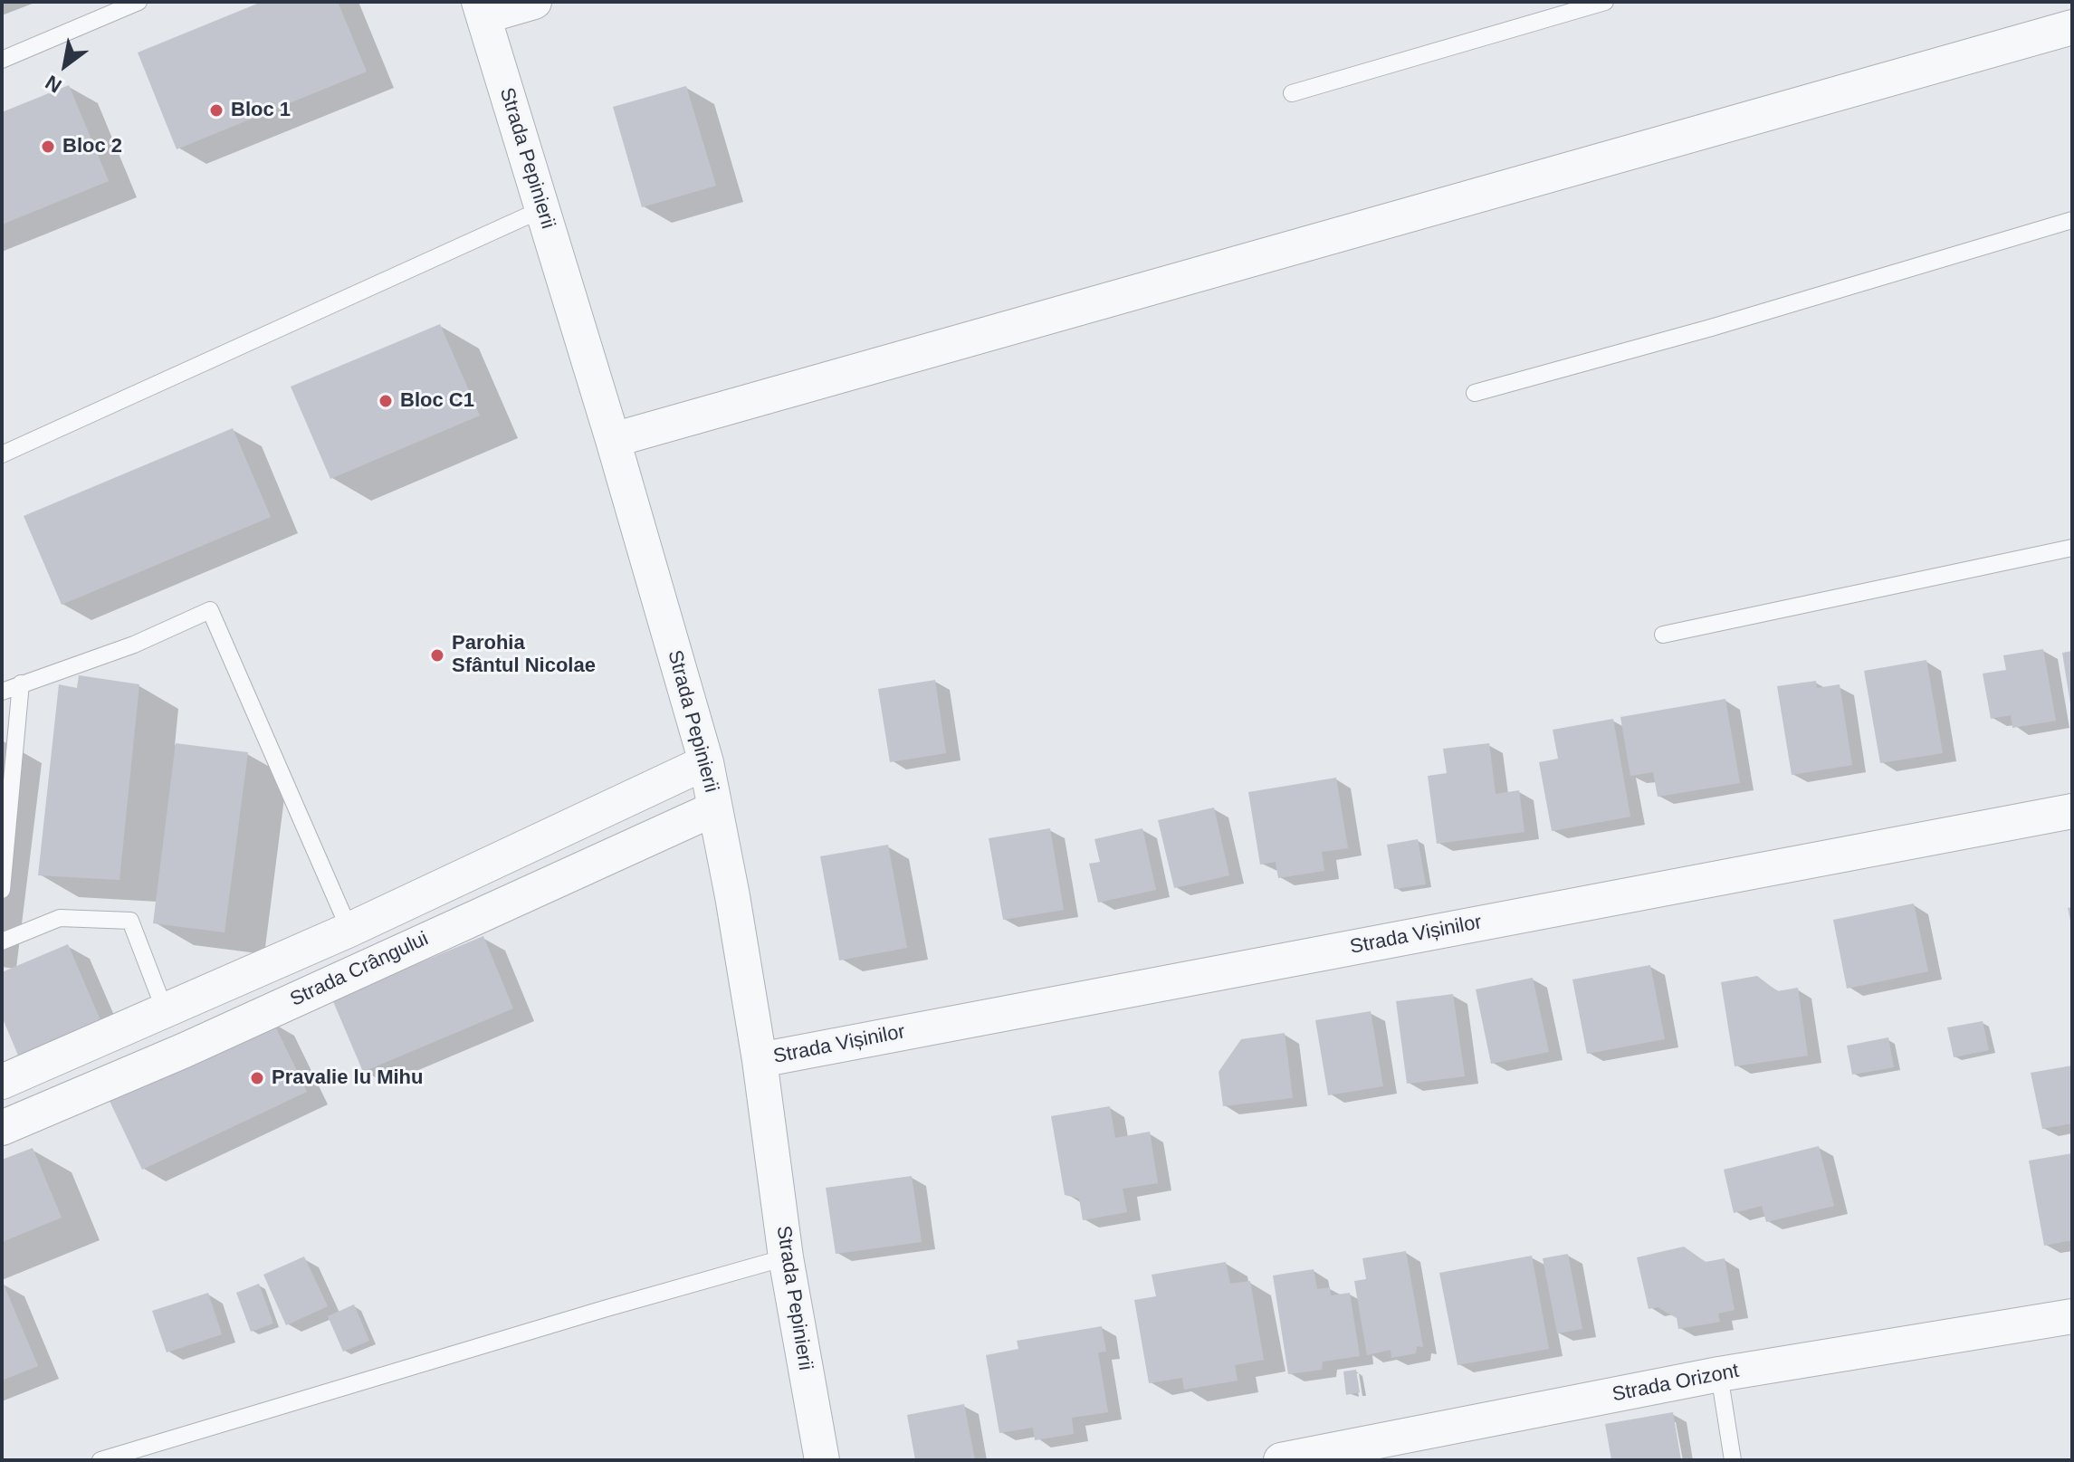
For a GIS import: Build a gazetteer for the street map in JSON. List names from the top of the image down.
{
  "streets": {
    "street": [
      "Strada Pepinierii",
      "Strada Vișinilor",
      "Strada Crângului",
      "Strada Orizont"
    ]
  },
  "crossings": [
    ["Strada Pepinierii", "Strada Vișinilor"],
    ["Strada Pepinierii", "Strada Crângului"]
  ],
  "places": [
    "Bloc 1",
    "Bloc 2",
    "Bloc C1",
    "Parohia Sfântul Nicolae",
    "Pravalie lu Mihu"
  ],
  "north": "bottom left"
}
